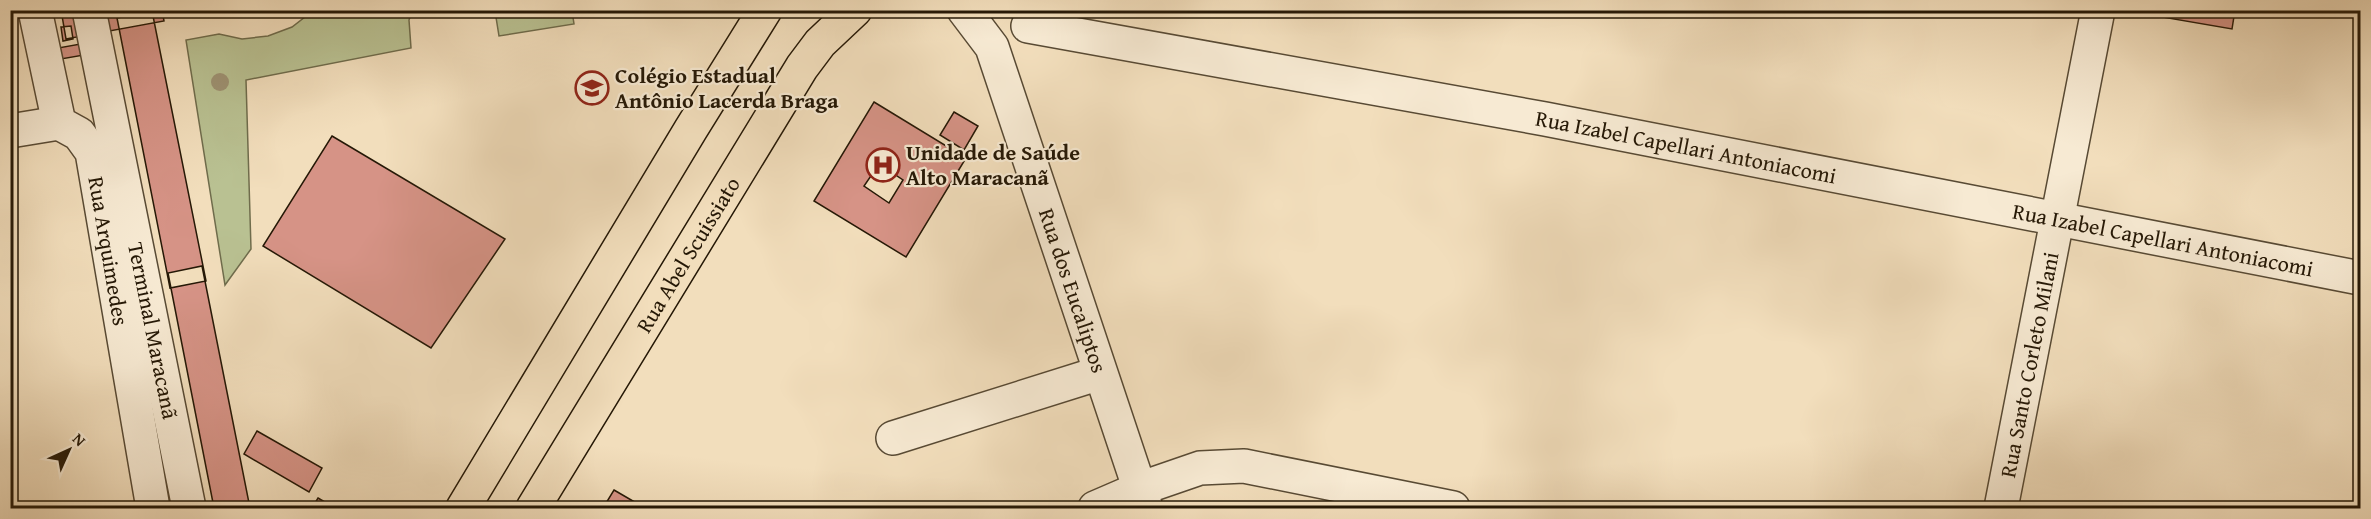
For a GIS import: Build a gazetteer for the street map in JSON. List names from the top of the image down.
{
  "streets": {
    "main road": ["Rua Abel Scuissiato"],
    "street": [
      "Rua Izabel Capellari Antoniacomi",
      "Rua Arquimedes",
      "Rua dos Eucaliptos",
      "Terminal Maracanã",
      "Rua Santo Corleto Milani"
    ]
  },
  "crossings": [
    ["Rua Izabel Capellari Antoniacomi", "Rua Santo Corleto Milani"]
  ],
  "places": {
    "school or university": ["Colégio Estadual Antônio Lacerda Braga"],
    "hospital": ["Unidade de Saúde Alto Maracanã"]
  },
  "north": "top right"
}
